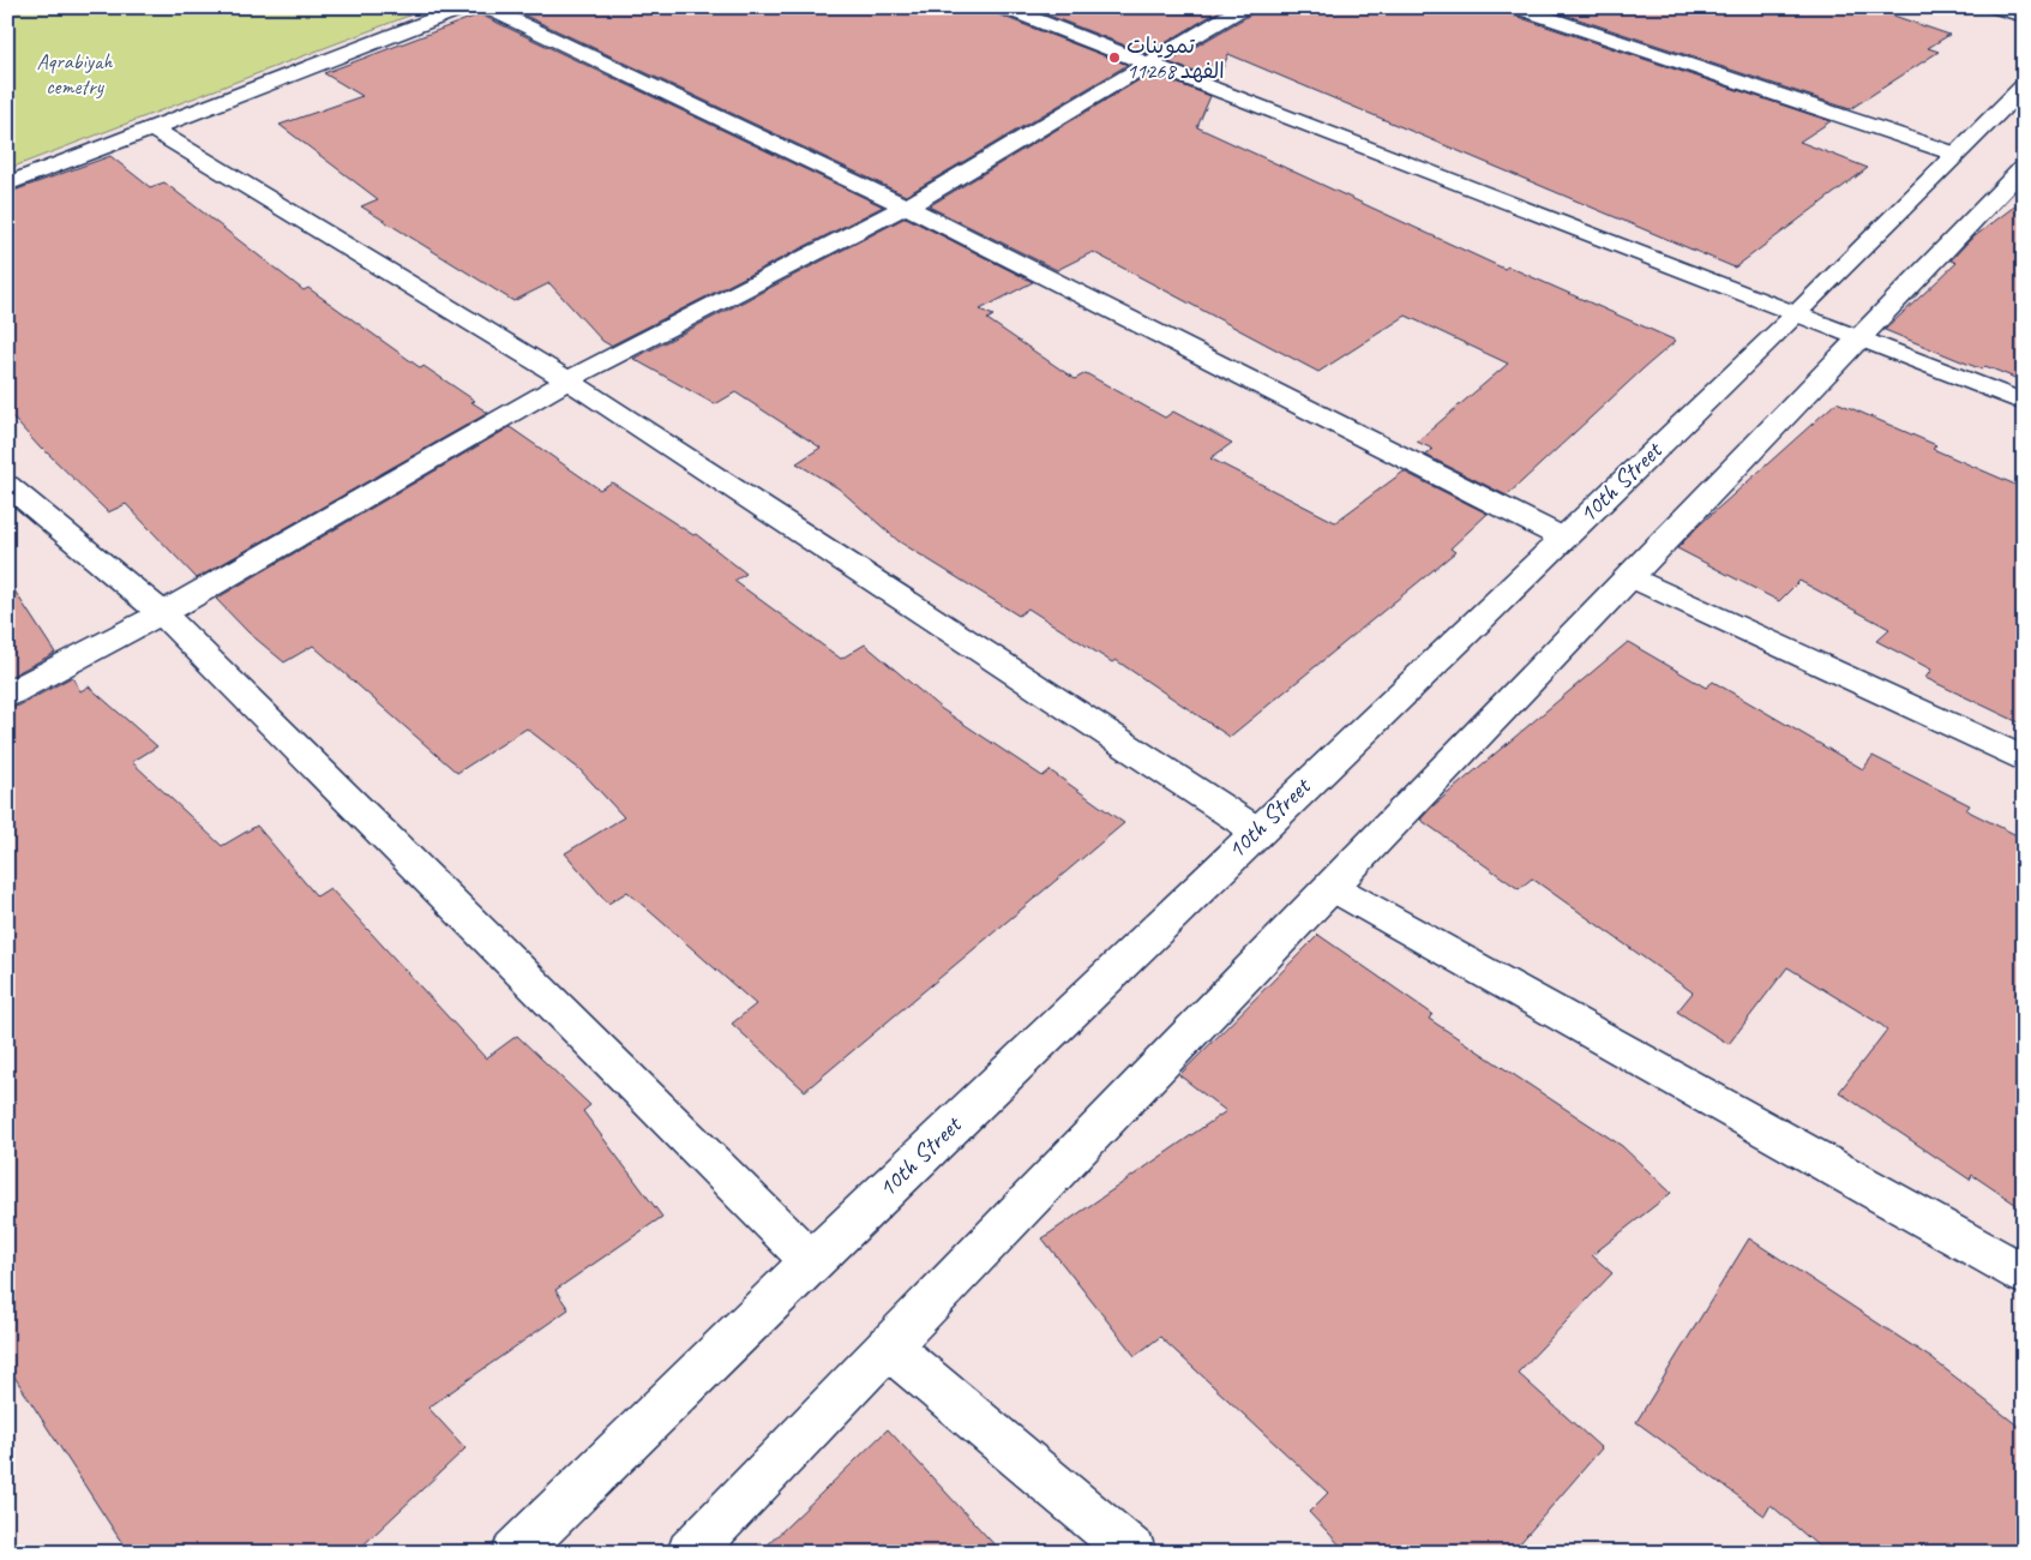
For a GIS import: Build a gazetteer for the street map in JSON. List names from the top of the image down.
{
  "streets": {
    "street": ["10th Street"]
  },
  "parks": ["Aqrabiyah cemetry"],
  "places": ["تموينات الفهد 11268"]
}
